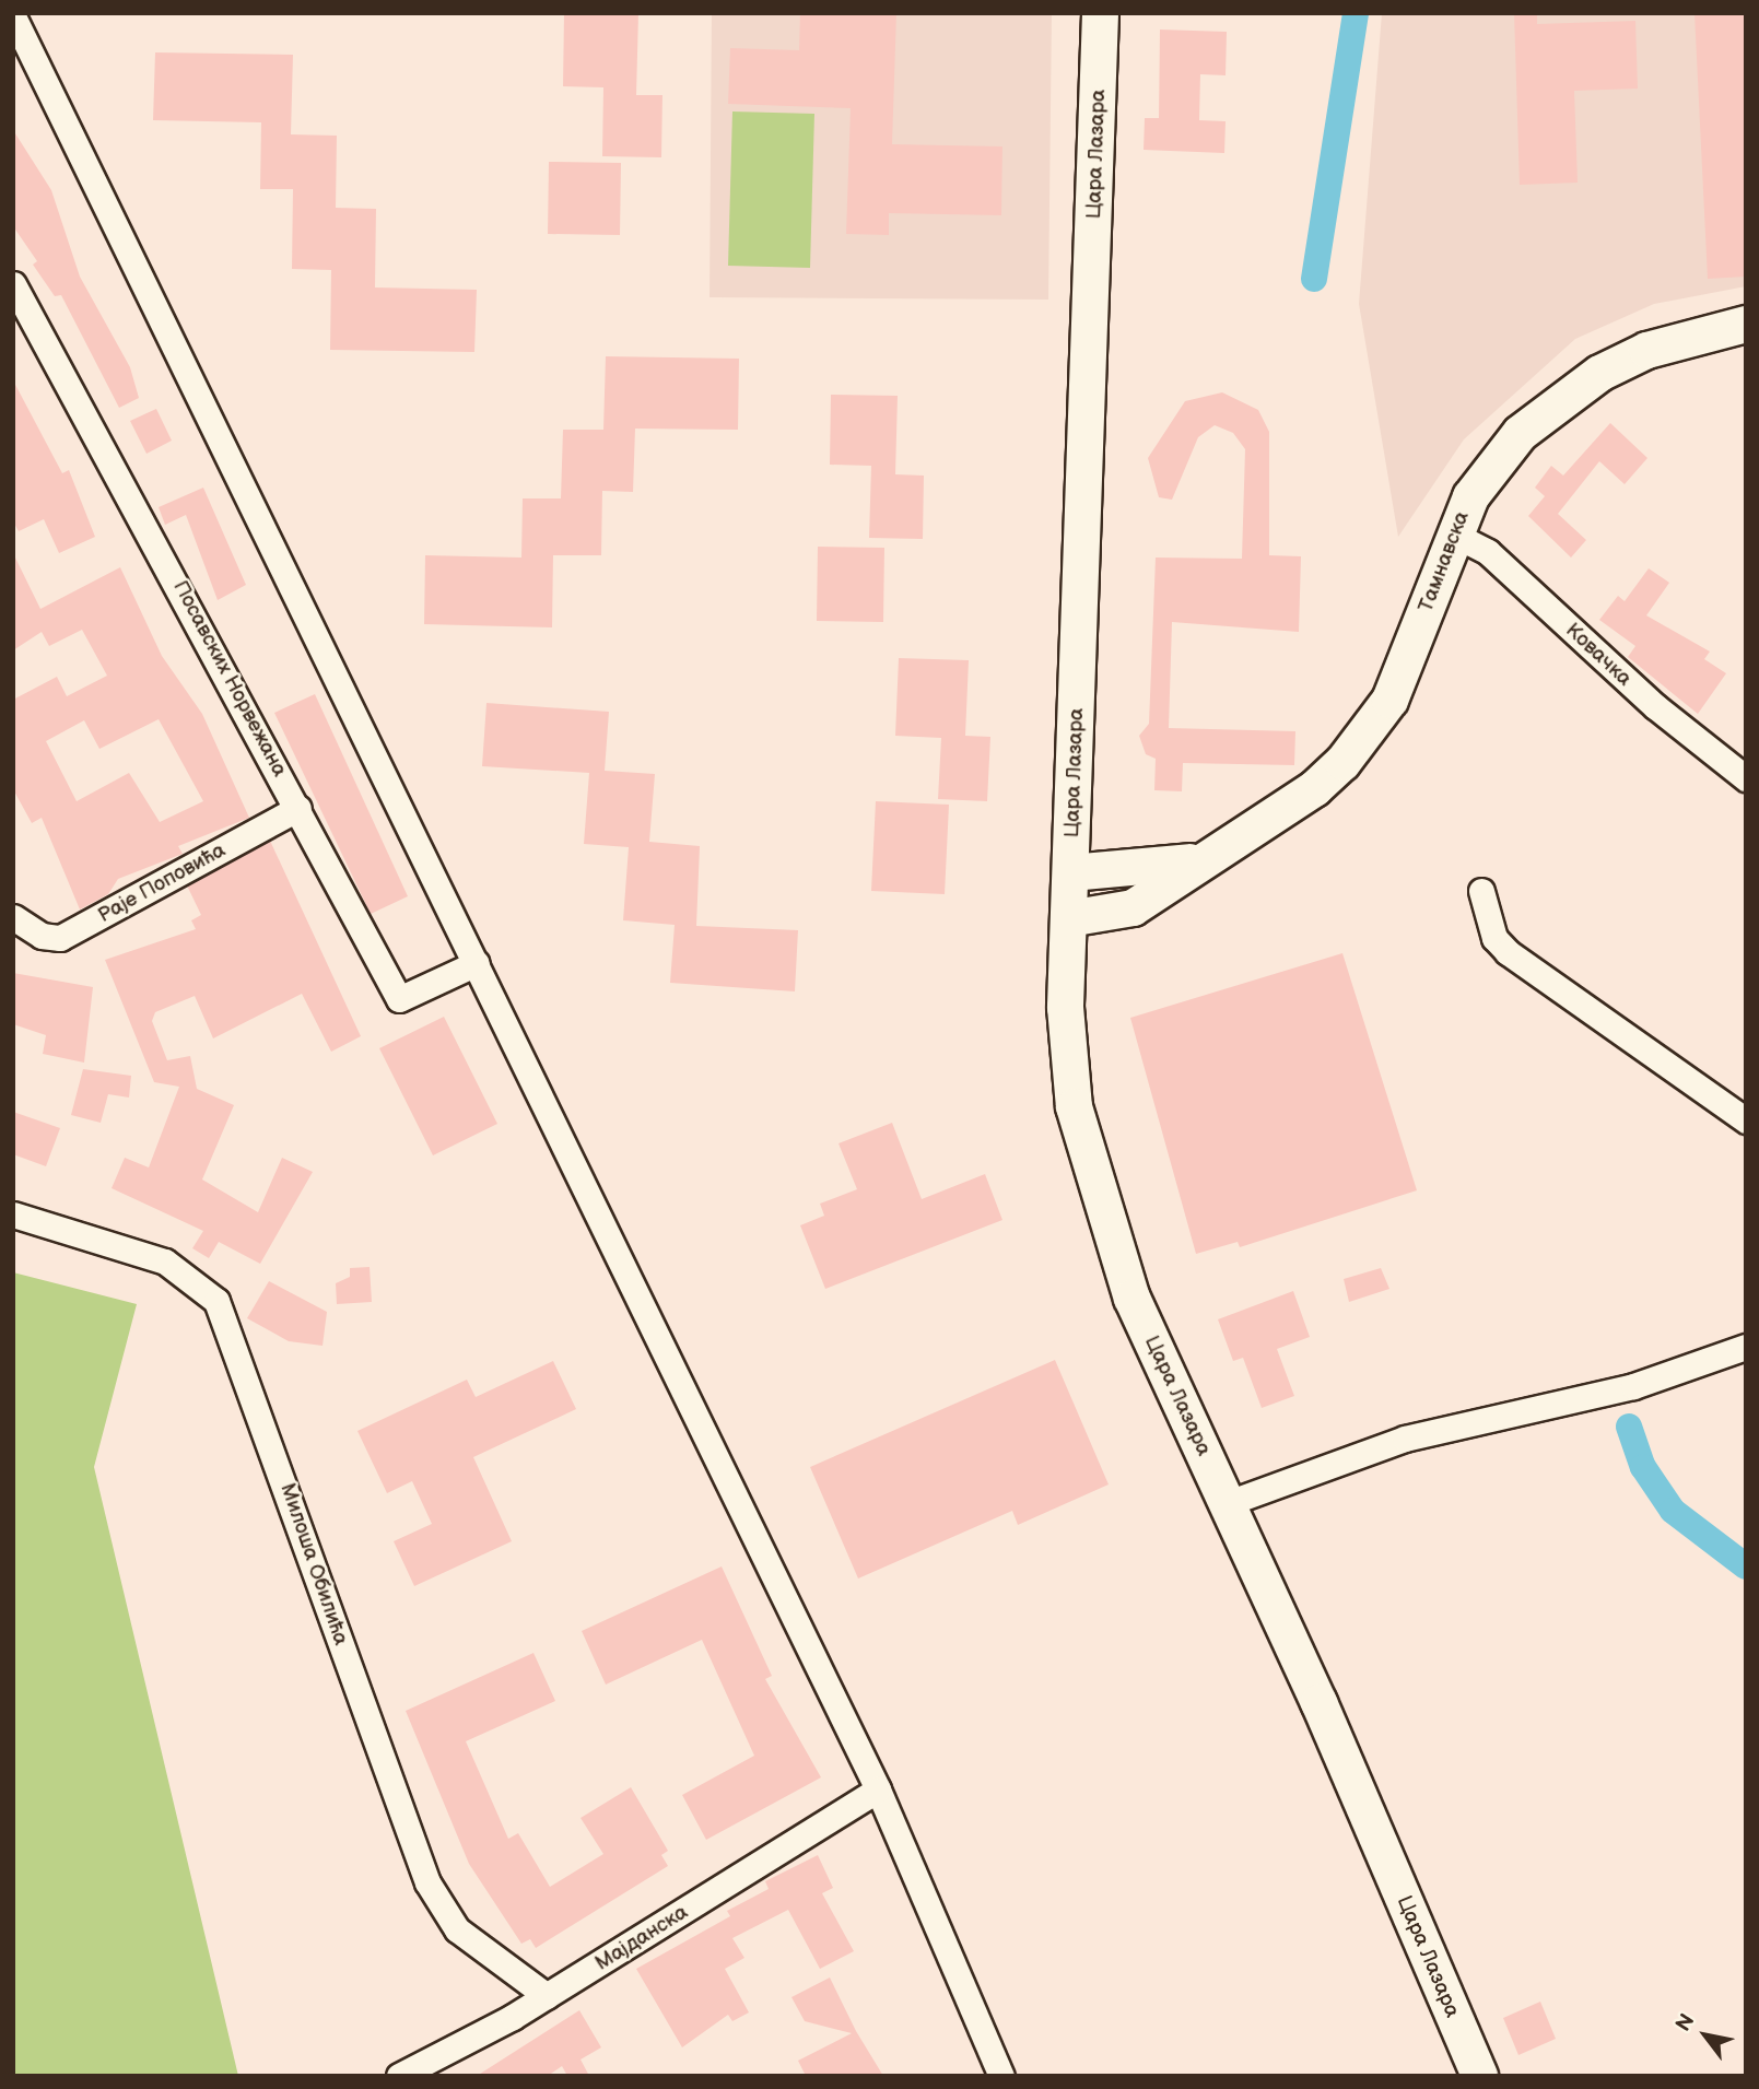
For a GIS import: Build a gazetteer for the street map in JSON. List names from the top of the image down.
{
  "streets": {
    "main road": ["Цара Лазара", "Тамнавска"],
    "street": [
      "Ковачка",
      "Посавских Норвежана",
      "Раје Поповића",
      "Милоша Обилића",
      "Мајданска"
    ]
  },
  "crossings": [
    ["Цара Лазара", "Тамнавска"],
    ["Тамнавска", "Ковачка"],
    ["Посавских Норвежана", "Раје Поповића"],
    ["Милоша Обилића", "Мајданска"]
  ],
  "north": "top left"
}
